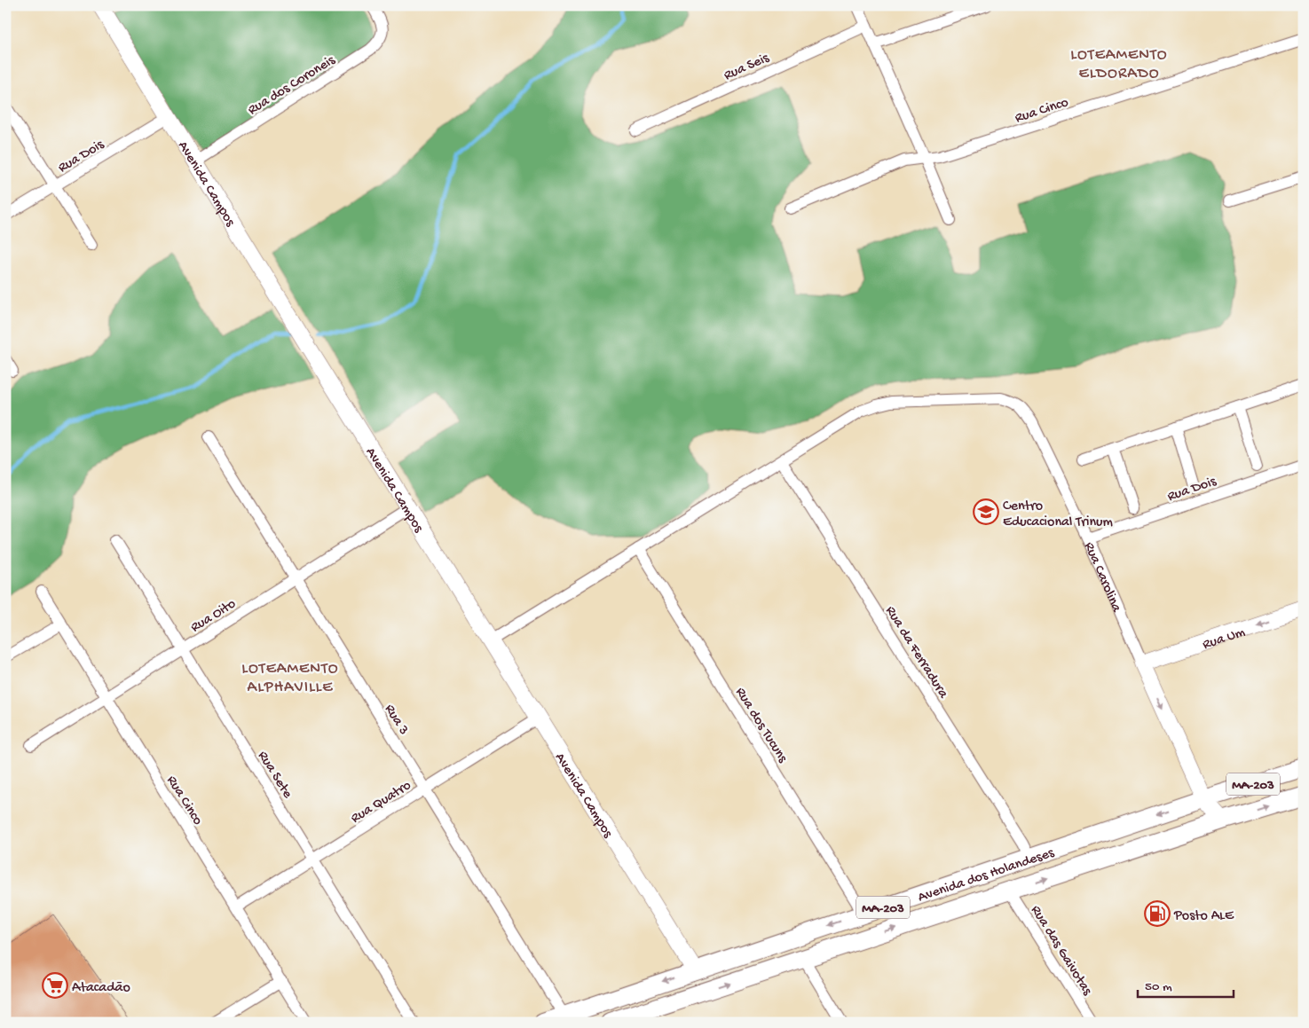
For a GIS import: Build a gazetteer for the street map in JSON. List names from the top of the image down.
{
  "streets": {
    "main road": ["MA-203", "Avenida dos Holandeses"],
    "street": [
      "Rua Seis",
      "Rua dos Coroneis",
      "Rua Cinco",
      "Rua Dois",
      "Avenida Campos",
      "Rua Carolina",
      "Rua Oito",
      "Rua Um",
      "Rua da Ferradura",
      "Rua 3",
      "Rua dos Tucuns",
      "Rua Sete",
      "Rua Quatro",
      "Rua das Gaivotas"
    ]
  },
  "crossings": [
    ["Rua dos Coroneis", "Avenida Campos"],
    ["Rua Cinco", "Rua Oito"],
    ["Rua Cinco", "Rua Quatro"],
    ["Rua Dois", "Avenida Campos"],
    ["Rua Dois", "Rua Carolina"],
    ["Avenida Campos", "Rua Carolina"],
    ["Avenida Campos", "Rua Oito"],
    ["Avenida Campos", "Rua Quatro"],
    ["Avenida Campos", "Avenida dos Holandeses"],
    ["Rua Carolina", "Rua Um"],
    ["Rua Carolina", "Rua da Ferradura"],
    ["Rua Carolina", "Rua dos Tucuns"],
    ["Rua Carolina", "Avenida dos Holandeses"],
    ["Rua Oito", "Rua 3"],
    ["Rua Oito", "Rua Sete"],
    ["Rua da Ferradura", "Avenida dos Holandeses"],
    ["Rua 3", "Rua Quatro"],
    ["Rua 3", "Avenida dos Holandeses"],
    ["Rua dos Tucuns", "Avenida dos Holandeses"],
    ["Rua Sete", "Rua Quatro"],
    ["Avenida dos Holandeses", "Rua das Gaivotas"]
  ],
  "one_way": ["Rua Um"],
  "districts": ["LOTEAMENTO ELDORADO", "LOTEAMENTO ALPHAVILLE"],
  "places": {
    "school or university": ["Centro Educacional Trinum"],
    "fuel station": ["Posto ALE"],
    "supermarket": ["Atacadão"]
  },
  "scale_bar": "50 m"
}
